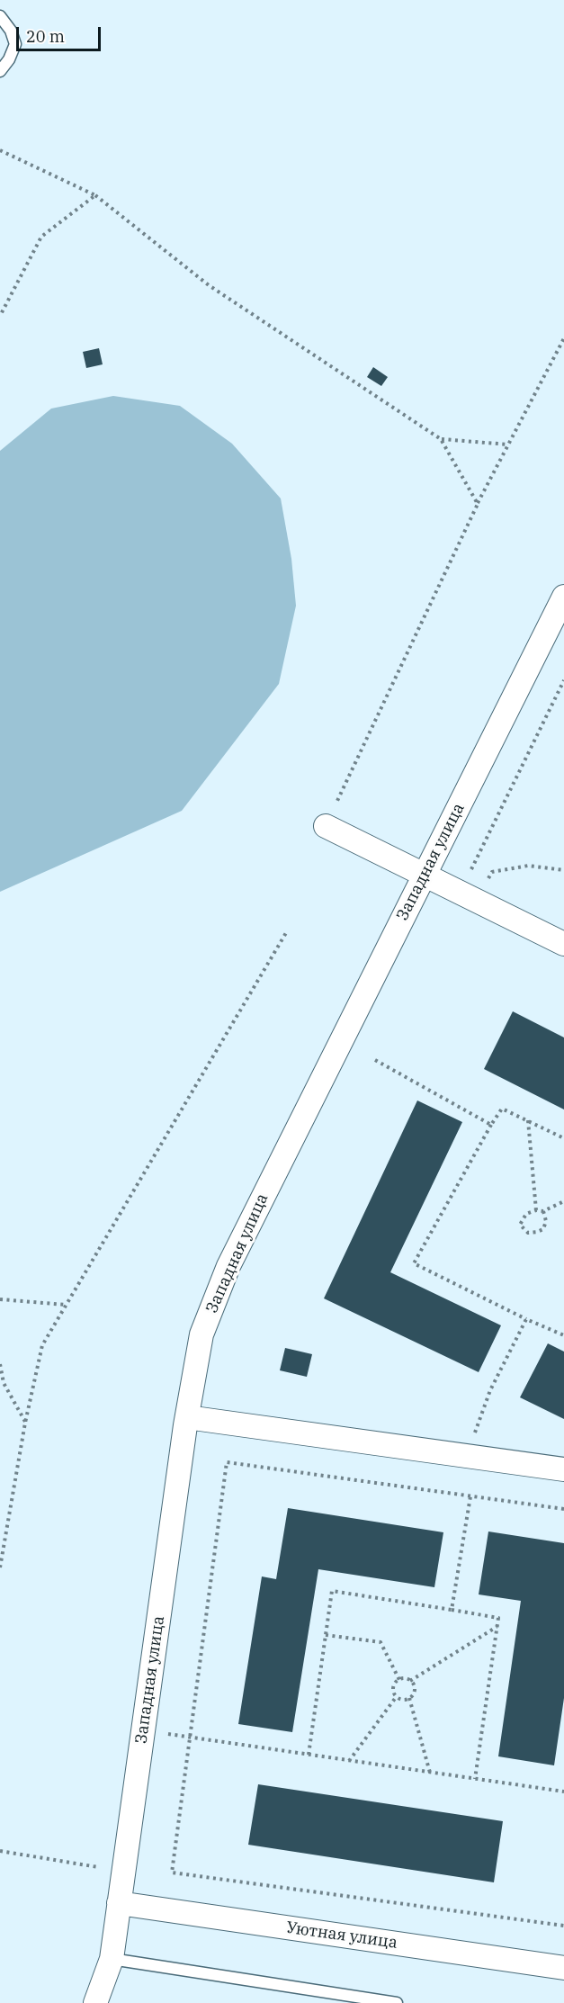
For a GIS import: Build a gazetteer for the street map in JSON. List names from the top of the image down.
{
  "streets": {
    "street": ["Западная улица", "Уютная улица"]
  },
  "crossings": [
    ["Западная улица", "Уютная улица"]
  ],
  "scale_bar": "20 m"
}
